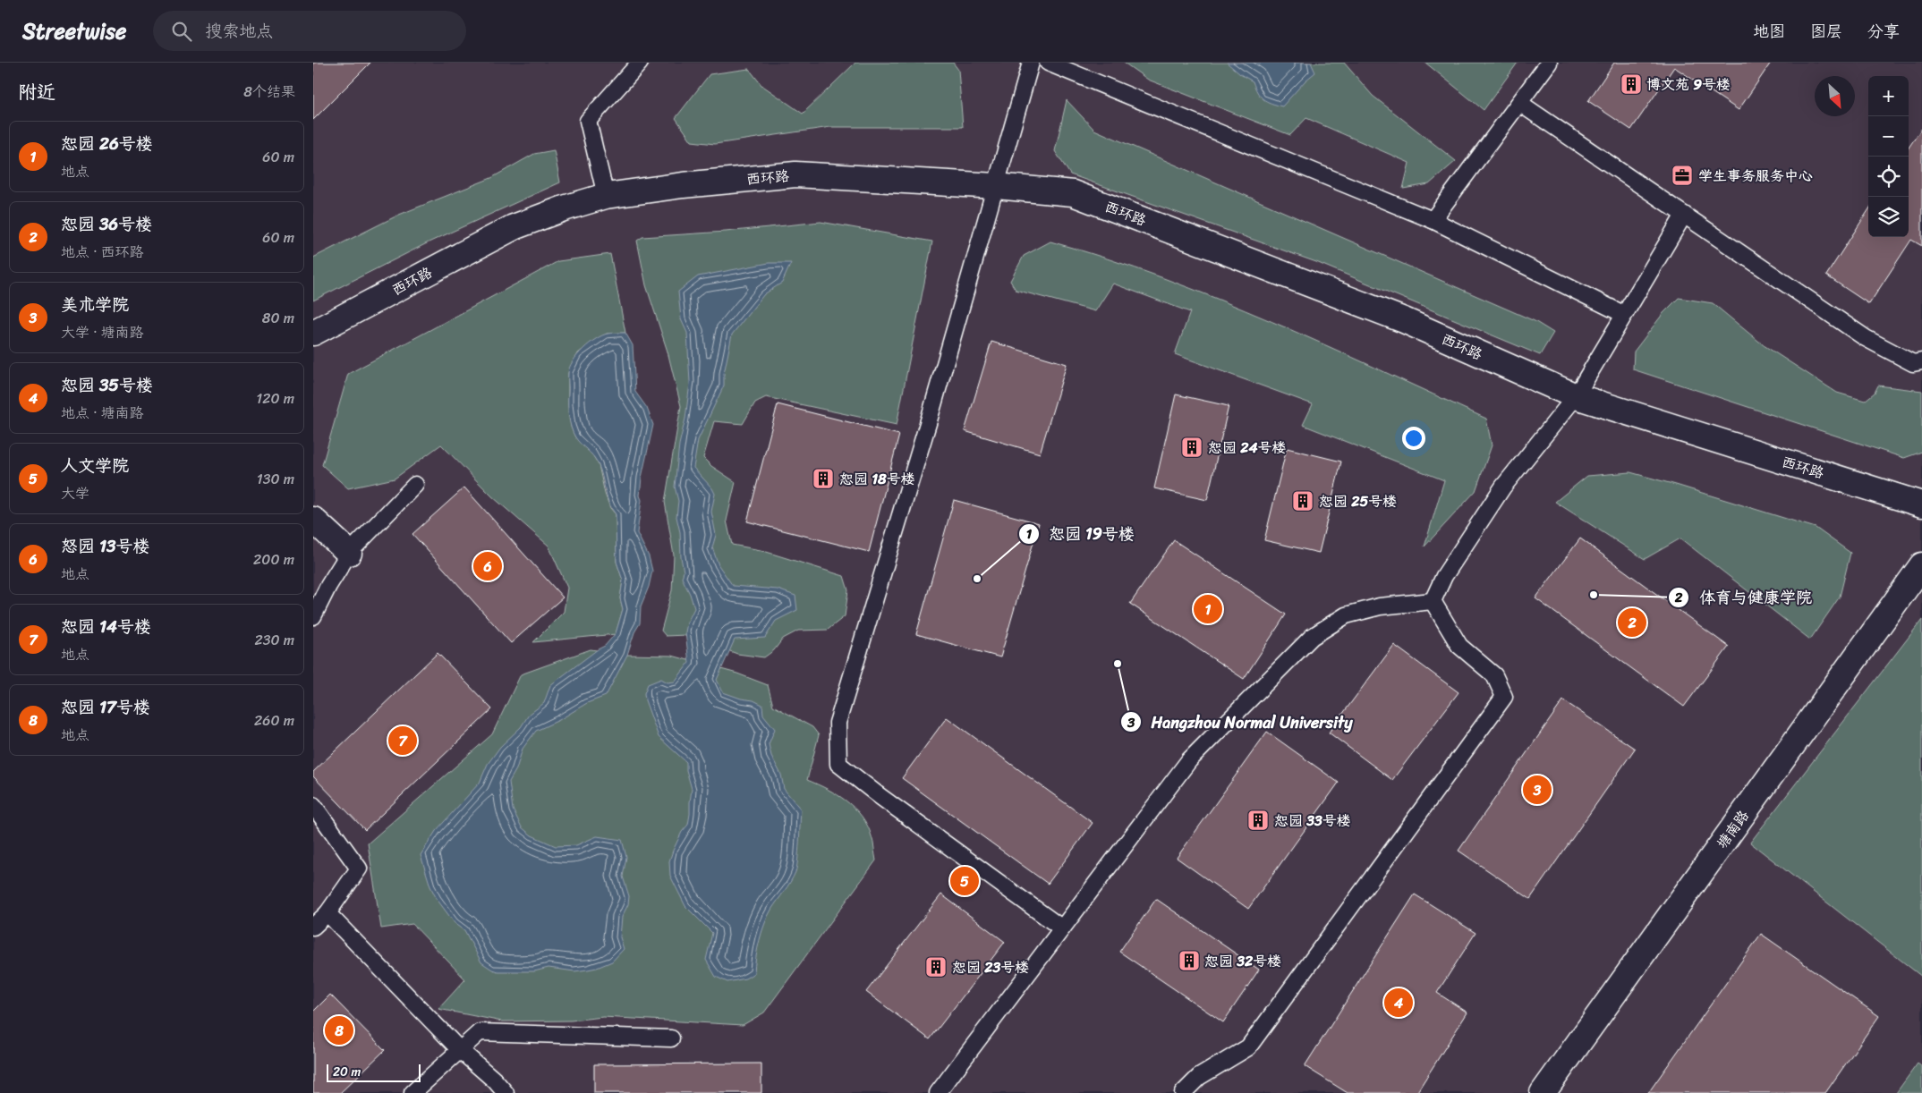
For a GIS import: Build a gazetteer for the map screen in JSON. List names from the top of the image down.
{
  "streets": {
    "street": ["西环路", "塘南路"]
  },
  "places": {
    "building": [
      "博文苑 9号楼",
      "恕园 24号楼",
      "恕园 18号楼",
      "恕园 25号楼",
      "恕园 33号楼",
      "恕园 32号楼",
      "恕园 23号楼"
    ],
    "office": ["学生事务服务中心"],
    "other": ["恕园 19号楼", "体育与健康学院", "Hangzhou Normal University"]
  },
  "scale_bar": "20 m",
  "north": "bottom right",
  "page": {
    "header": "Streetwise",
    "search": "搜索地点",
    "nav": ["地图", "图层", "分享"],
    "heading": ["附近", "8个结果"],
    "map_buttons": ["+", "−"],
    "list": [
      {
        "mark": "1",
        "name": "恕园 26号楼",
        "note": "地点",
        "value": "60 m"
      },
      {
        "mark": "2",
        "name": "恕园 36号楼",
        "note": "地点 · 西环路",
        "value": "60 m"
      },
      {
        "mark": "3",
        "name": "美术学院",
        "note": "大学 · 塘南路",
        "value": "80 m"
      },
      {
        "mark": "4",
        "name": "恕园 35号楼",
        "note": "地点 · 塘南路",
        "value": "120 m"
      },
      {
        "mark": "5",
        "name": "人文学院",
        "note": "大学",
        "value": "130 m"
      },
      {
        "mark": "6",
        "name": "怒园 13号楼",
        "note": "地点",
        "value": "200 m"
      },
      {
        "mark": "7",
        "name": "恕园 14号楼",
        "note": "地点",
        "value": "230 m"
      },
      {
        "mark": "8",
        "name": "恕园 17号楼",
        "note": "地点",
        "value": "260 m"
      }
    ],
    "pins": [
      "6",
      "1",
      "2",
      "7",
      "3",
      "5",
      "4",
      "8"
    ],
    "scale": "20 m"
  }
}
